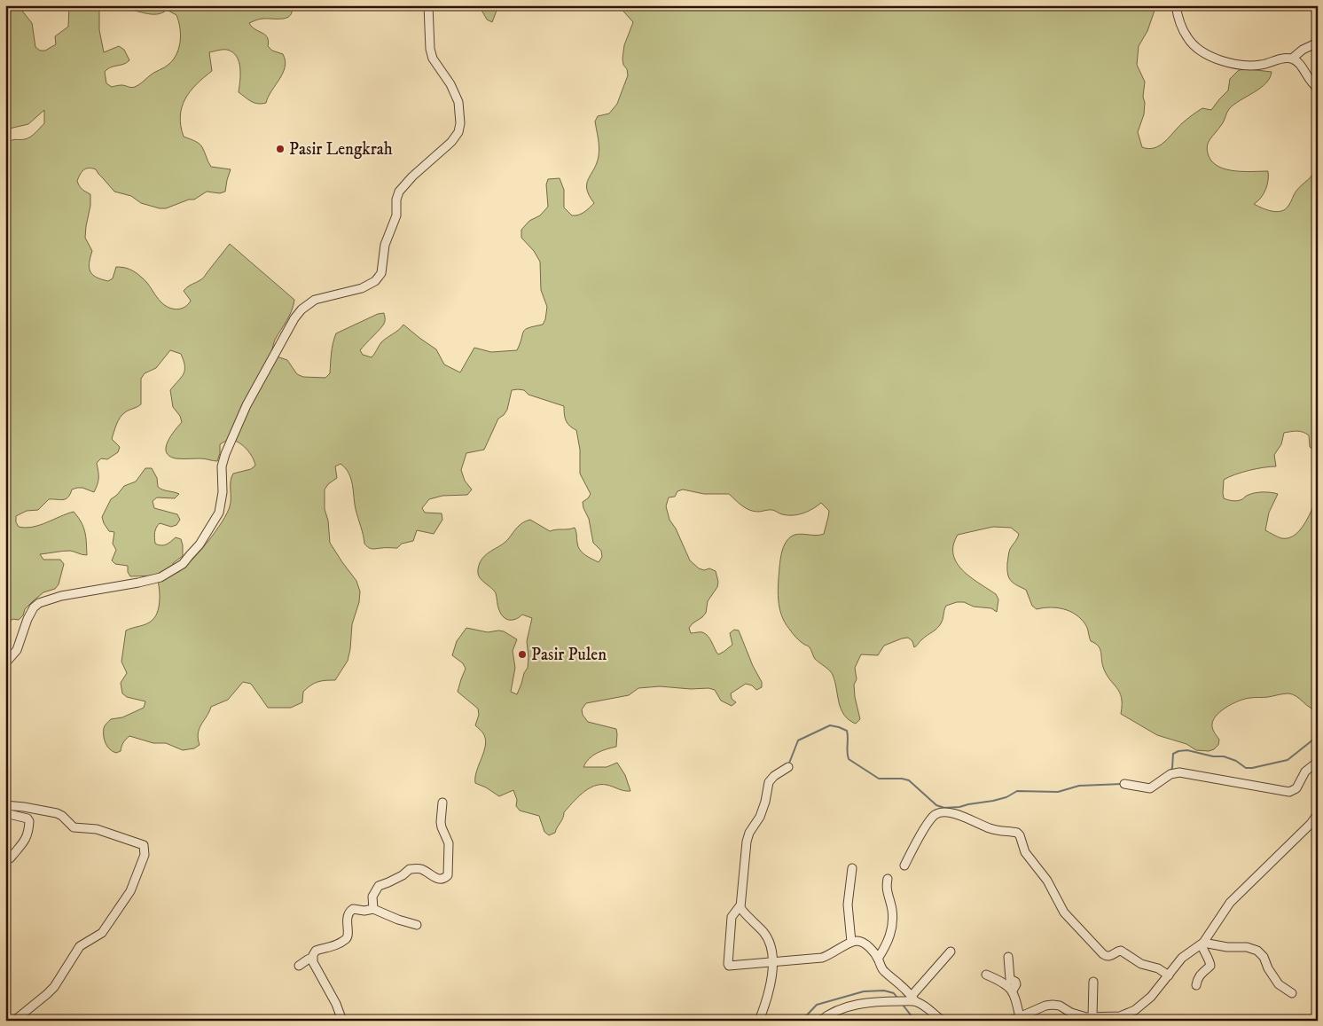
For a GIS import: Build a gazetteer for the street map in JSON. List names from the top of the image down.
{
  "places": ["Pasir Lengkrah", "Pasir Pulen"]
}
